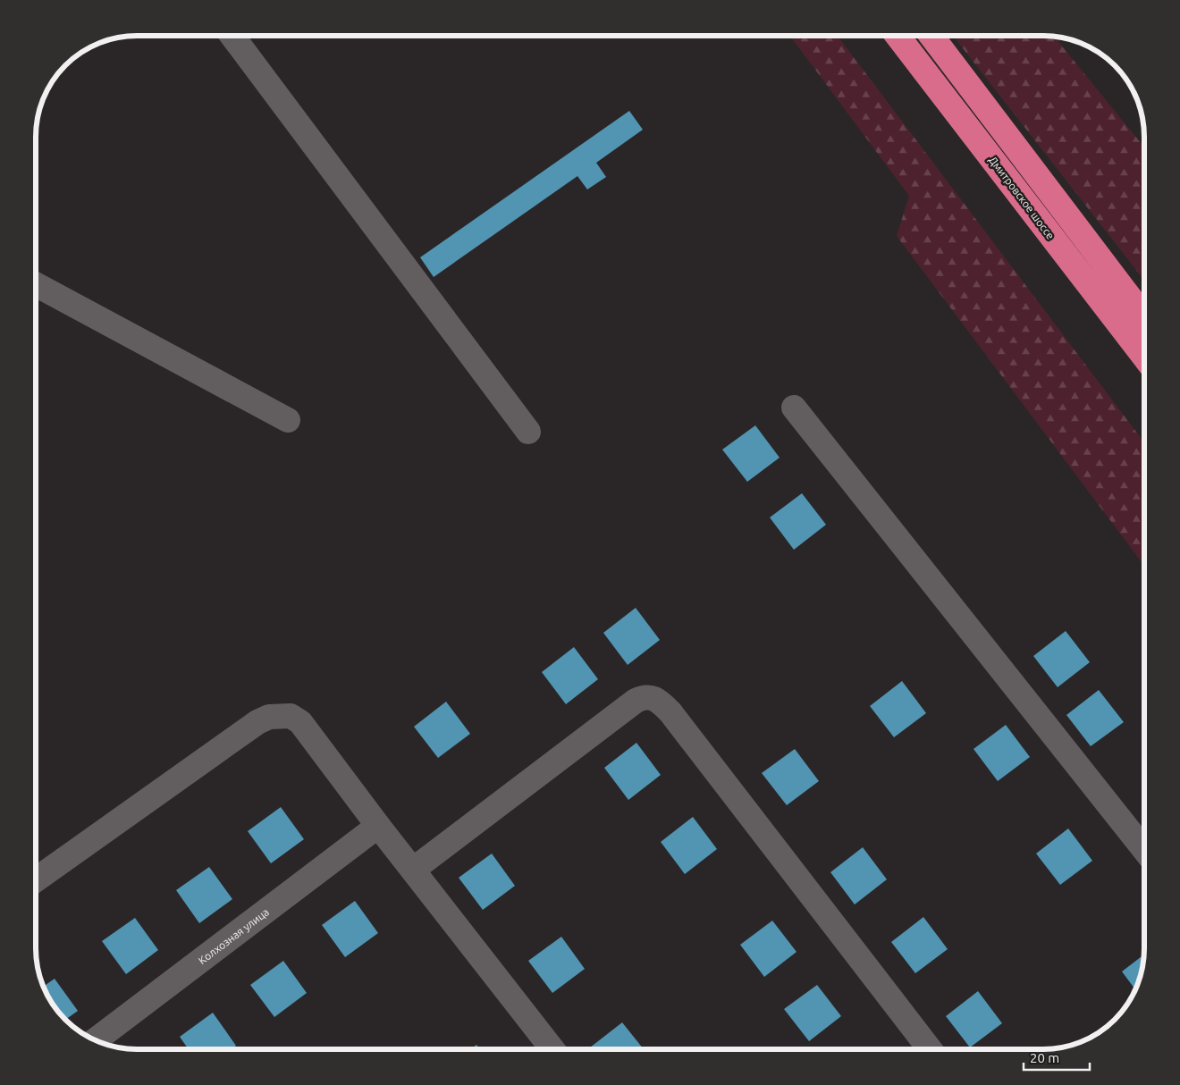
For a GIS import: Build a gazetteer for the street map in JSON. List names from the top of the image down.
{
  "streets": {
    "highway": ["Дмитровское шоссе"],
    "lane": ["Колхозная улица"]
  },
  "scale_bar": "20 m"
}
